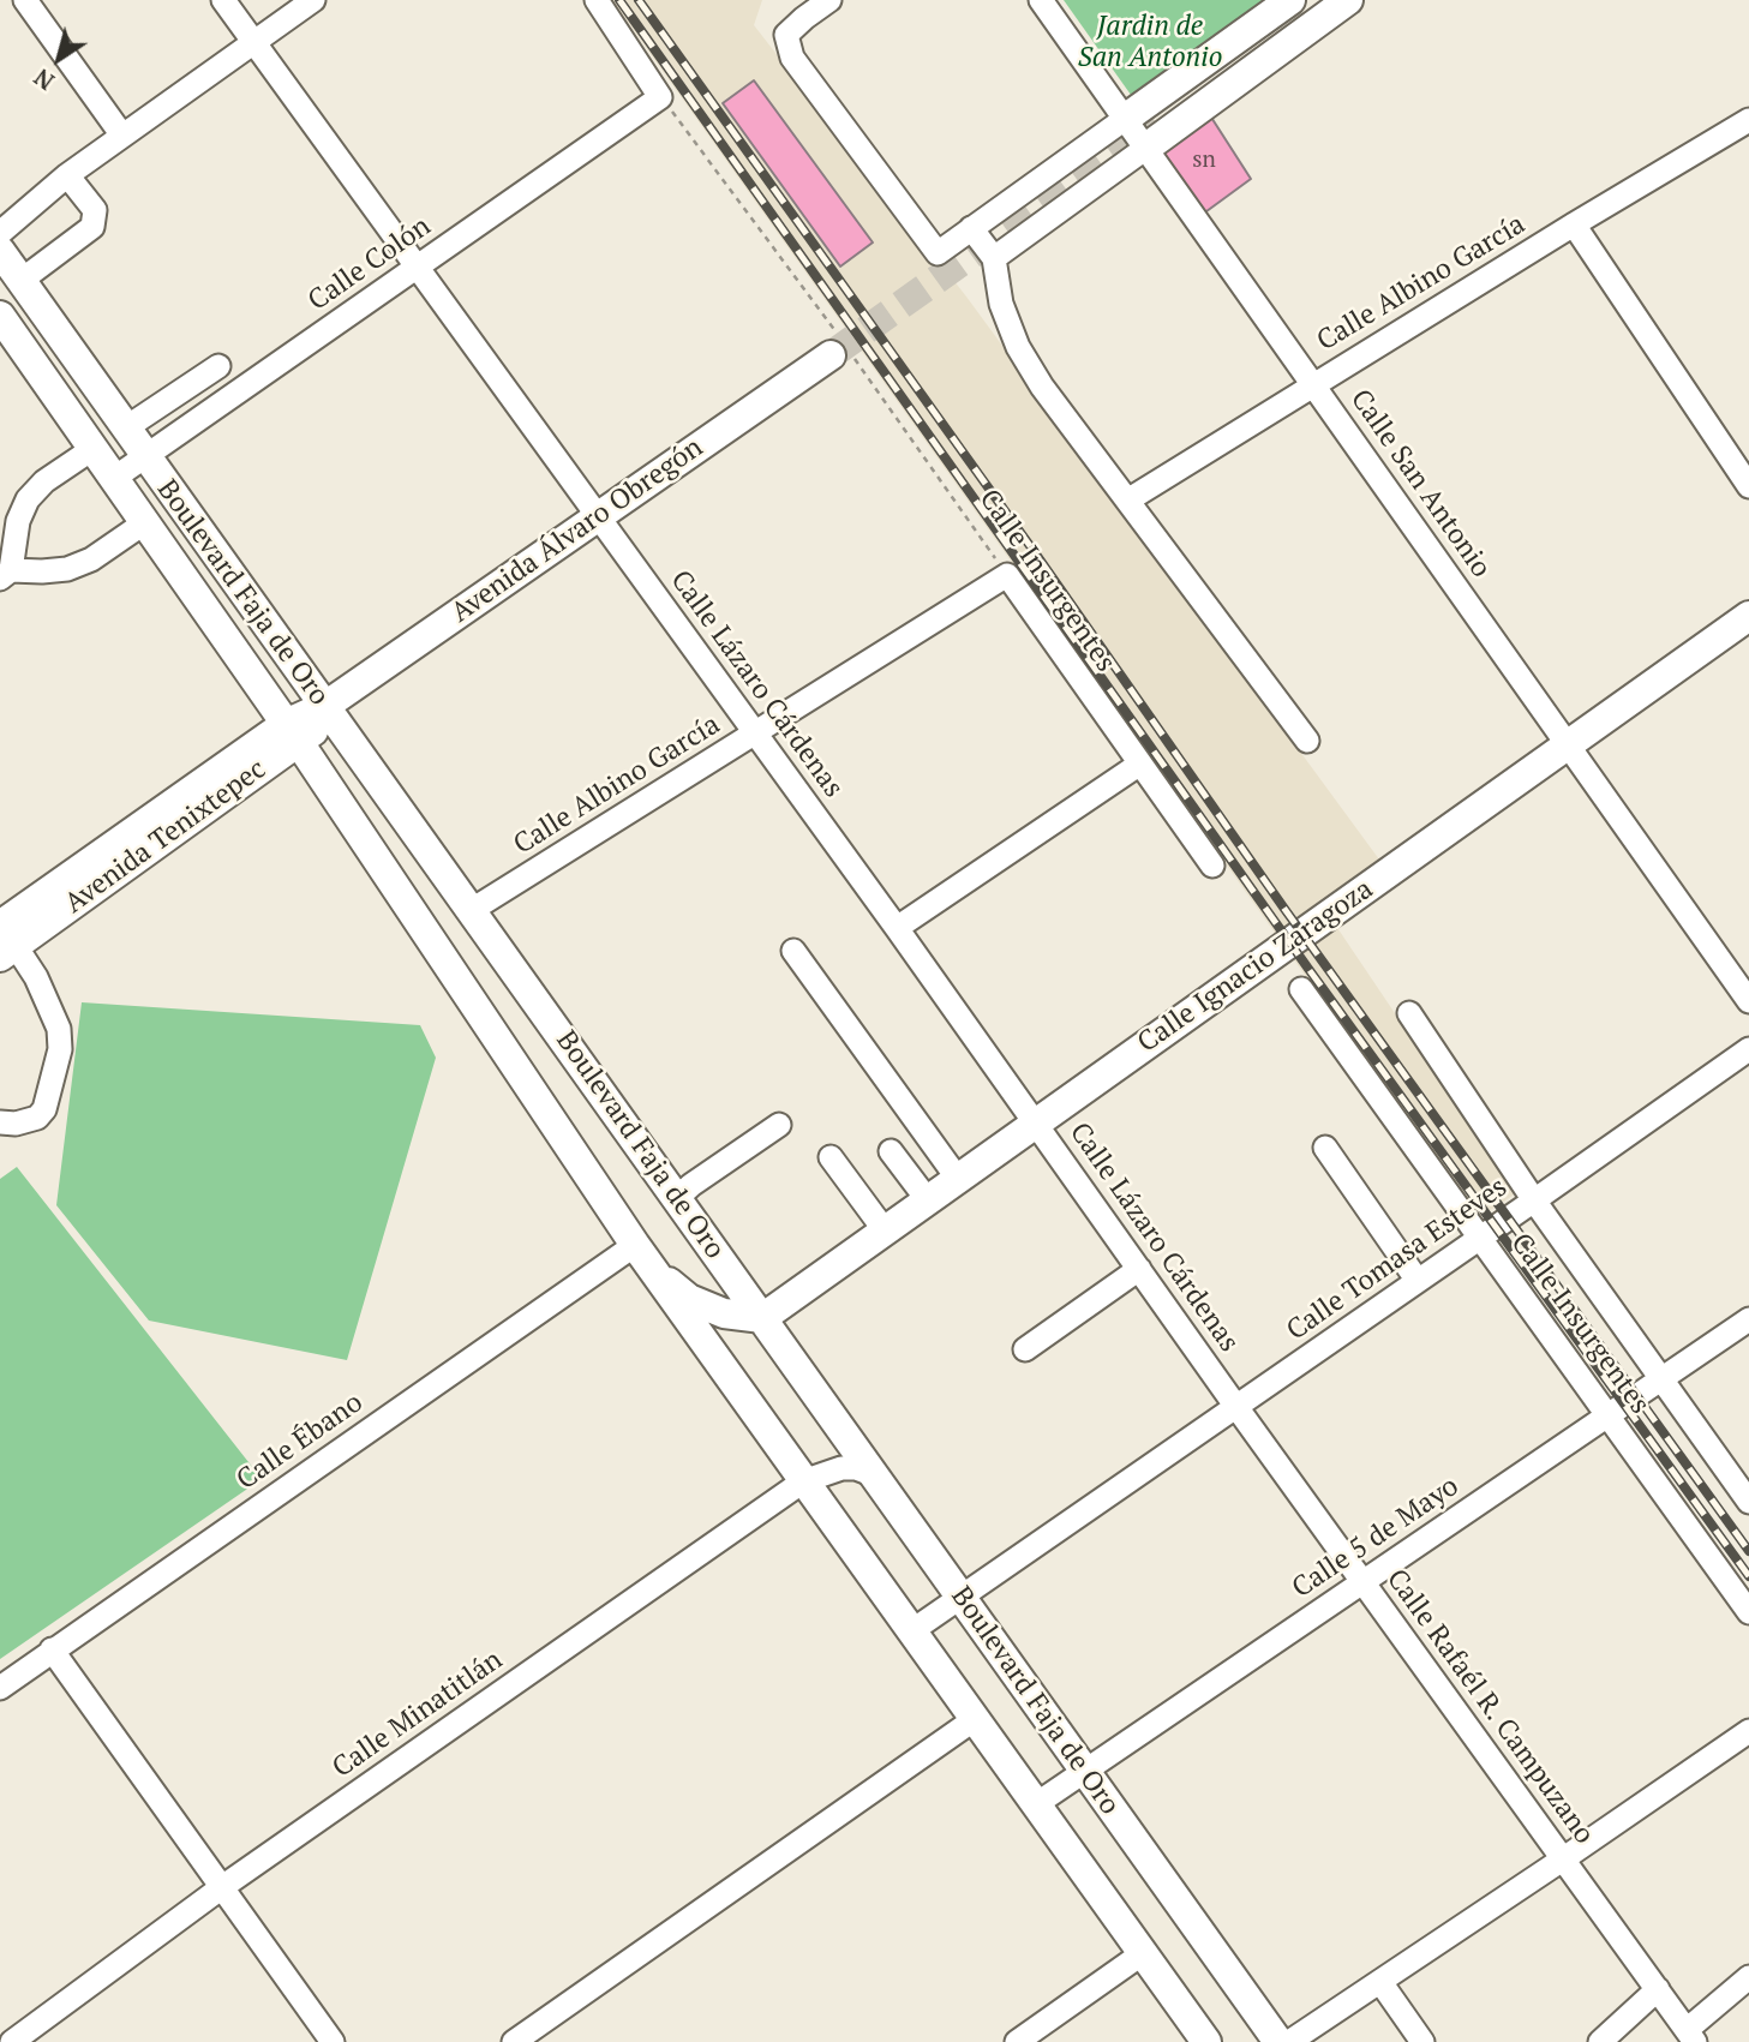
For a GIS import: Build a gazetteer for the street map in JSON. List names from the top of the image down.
{
  "streets": {
    "main road": [
      "Avenida Álvaro Obregón",
      "Boulevard Faja de Oro",
      "Avenida Tenixtepec",
      "Calle Ignacio Zaragoza"
    ],
    "street": [
      "Calle Colón",
      "Calle Albino García",
      "Calle San Antonio",
      "Calle Insurgentes",
      "Calle Lázaro Cárdenas",
      "Calle Tomasa Esteves",
      "Calle Ébano",
      "Calle 5 de Mayo",
      "Calle Rafaél R. Campuzano",
      "Calle Minatitlán"
    ]
  },
  "crossings": [
    ["Calle Colón", "Calle Insurgentes"],
    ["Calle Colón", "Boulevard Faja de Oro"],
    ["Calle Colón", "Calle Lázaro Cárdenas"],
    ["Calle Albino García", "Calle San Antonio"],
    ["Calle Albino García", "Calle Insurgentes"],
    ["Calle Albino García", "Boulevard Faja de Oro"],
    ["Calle Albino García", "Calle Lázaro Cárdenas"],
    ["Calle San Antonio", "Calle Ignacio Zaragoza"],
    ["Avenida Álvaro Obregón", "Calle Insurgentes"],
    ["Avenida Álvaro Obregón", "Boulevard Faja de Oro"],
    ["Avenida Álvaro Obregón", "Calle Lázaro Cárdenas"],
    ["Avenida Álvaro Obregón", "Avenida Tenixtepec"],
    ["Calle Insurgentes", "Calle Tomasa Esteves"],
    ["Calle Insurgentes", "Calle 5 de Mayo"],
    ["Boulevard Faja de Oro", "Avenida Tenixtepec"],
    ["Boulevard Faja de Oro", "Calle Ignacio Zaragoza"],
    ["Boulevard Faja de Oro", "Calle Tomasa Esteves"],
    ["Boulevard Faja de Oro", "Calle Ébano"],
    ["Boulevard Faja de Oro", "Calle 5 de Mayo"],
    ["Boulevard Faja de Oro", "Calle Minatitlán"],
    ["Calle Lázaro Cárdenas", "Calle Ignacio Zaragoza"],
    ["Calle Lázaro Cárdenas", "Calle Tomasa Esteves"],
    ["Calle Lázaro Cárdenas", "Calle Rafaél R. Campuzano"],
    ["Calle Tomasa Esteves", "Calle Rafaél R. Campuzano"],
    ["Calle 5 de Mayo", "Calle Rafaél R. Campuzano"]
  ],
  "parks": ["Jardin de San Antonio"],
  "house_numbers": ["sn"],
  "north": "bottom left"
}
